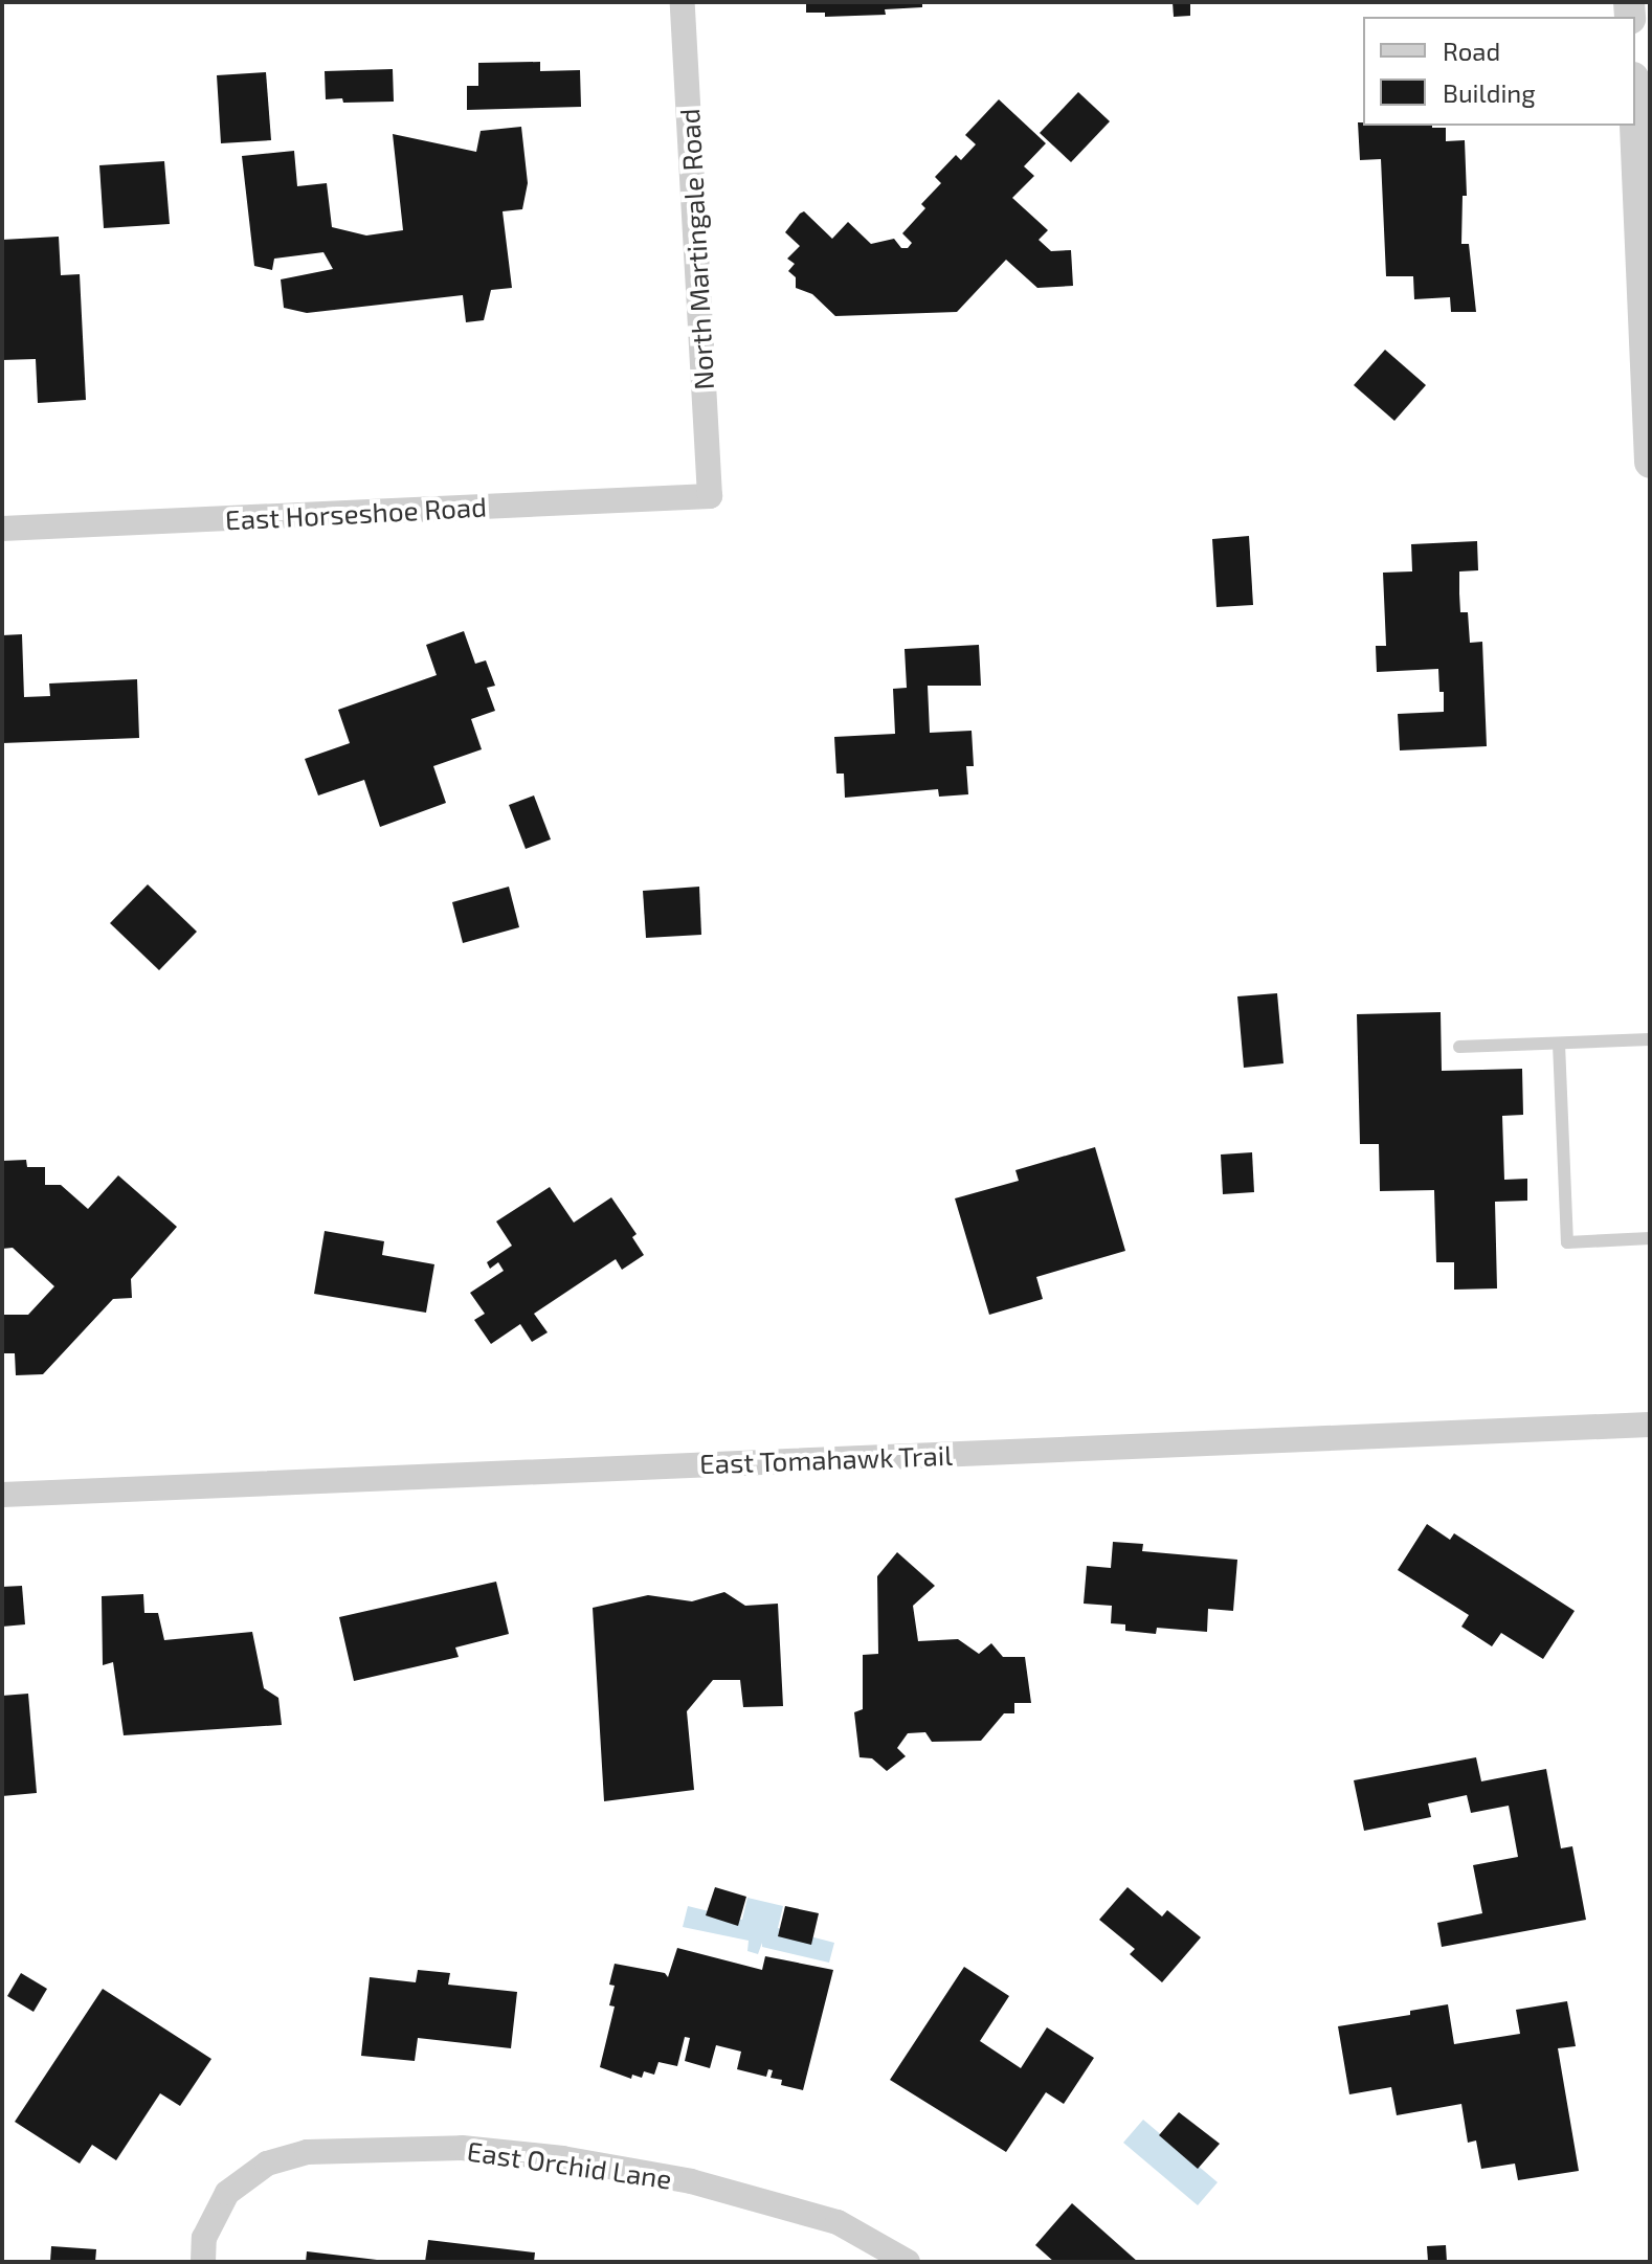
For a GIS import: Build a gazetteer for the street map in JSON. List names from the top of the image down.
{
  "streets": {
    "street": [
      "North Martingale Road",
      "East Horseshoe Road",
      "East Tomahawk Trail",
      "East Orchid Lane"
    ]
  },
  "crossings": [
    ["North Martingale Road", "East Horseshoe Road"]
  ],
  "legend": ["Road", "Building"]
}
